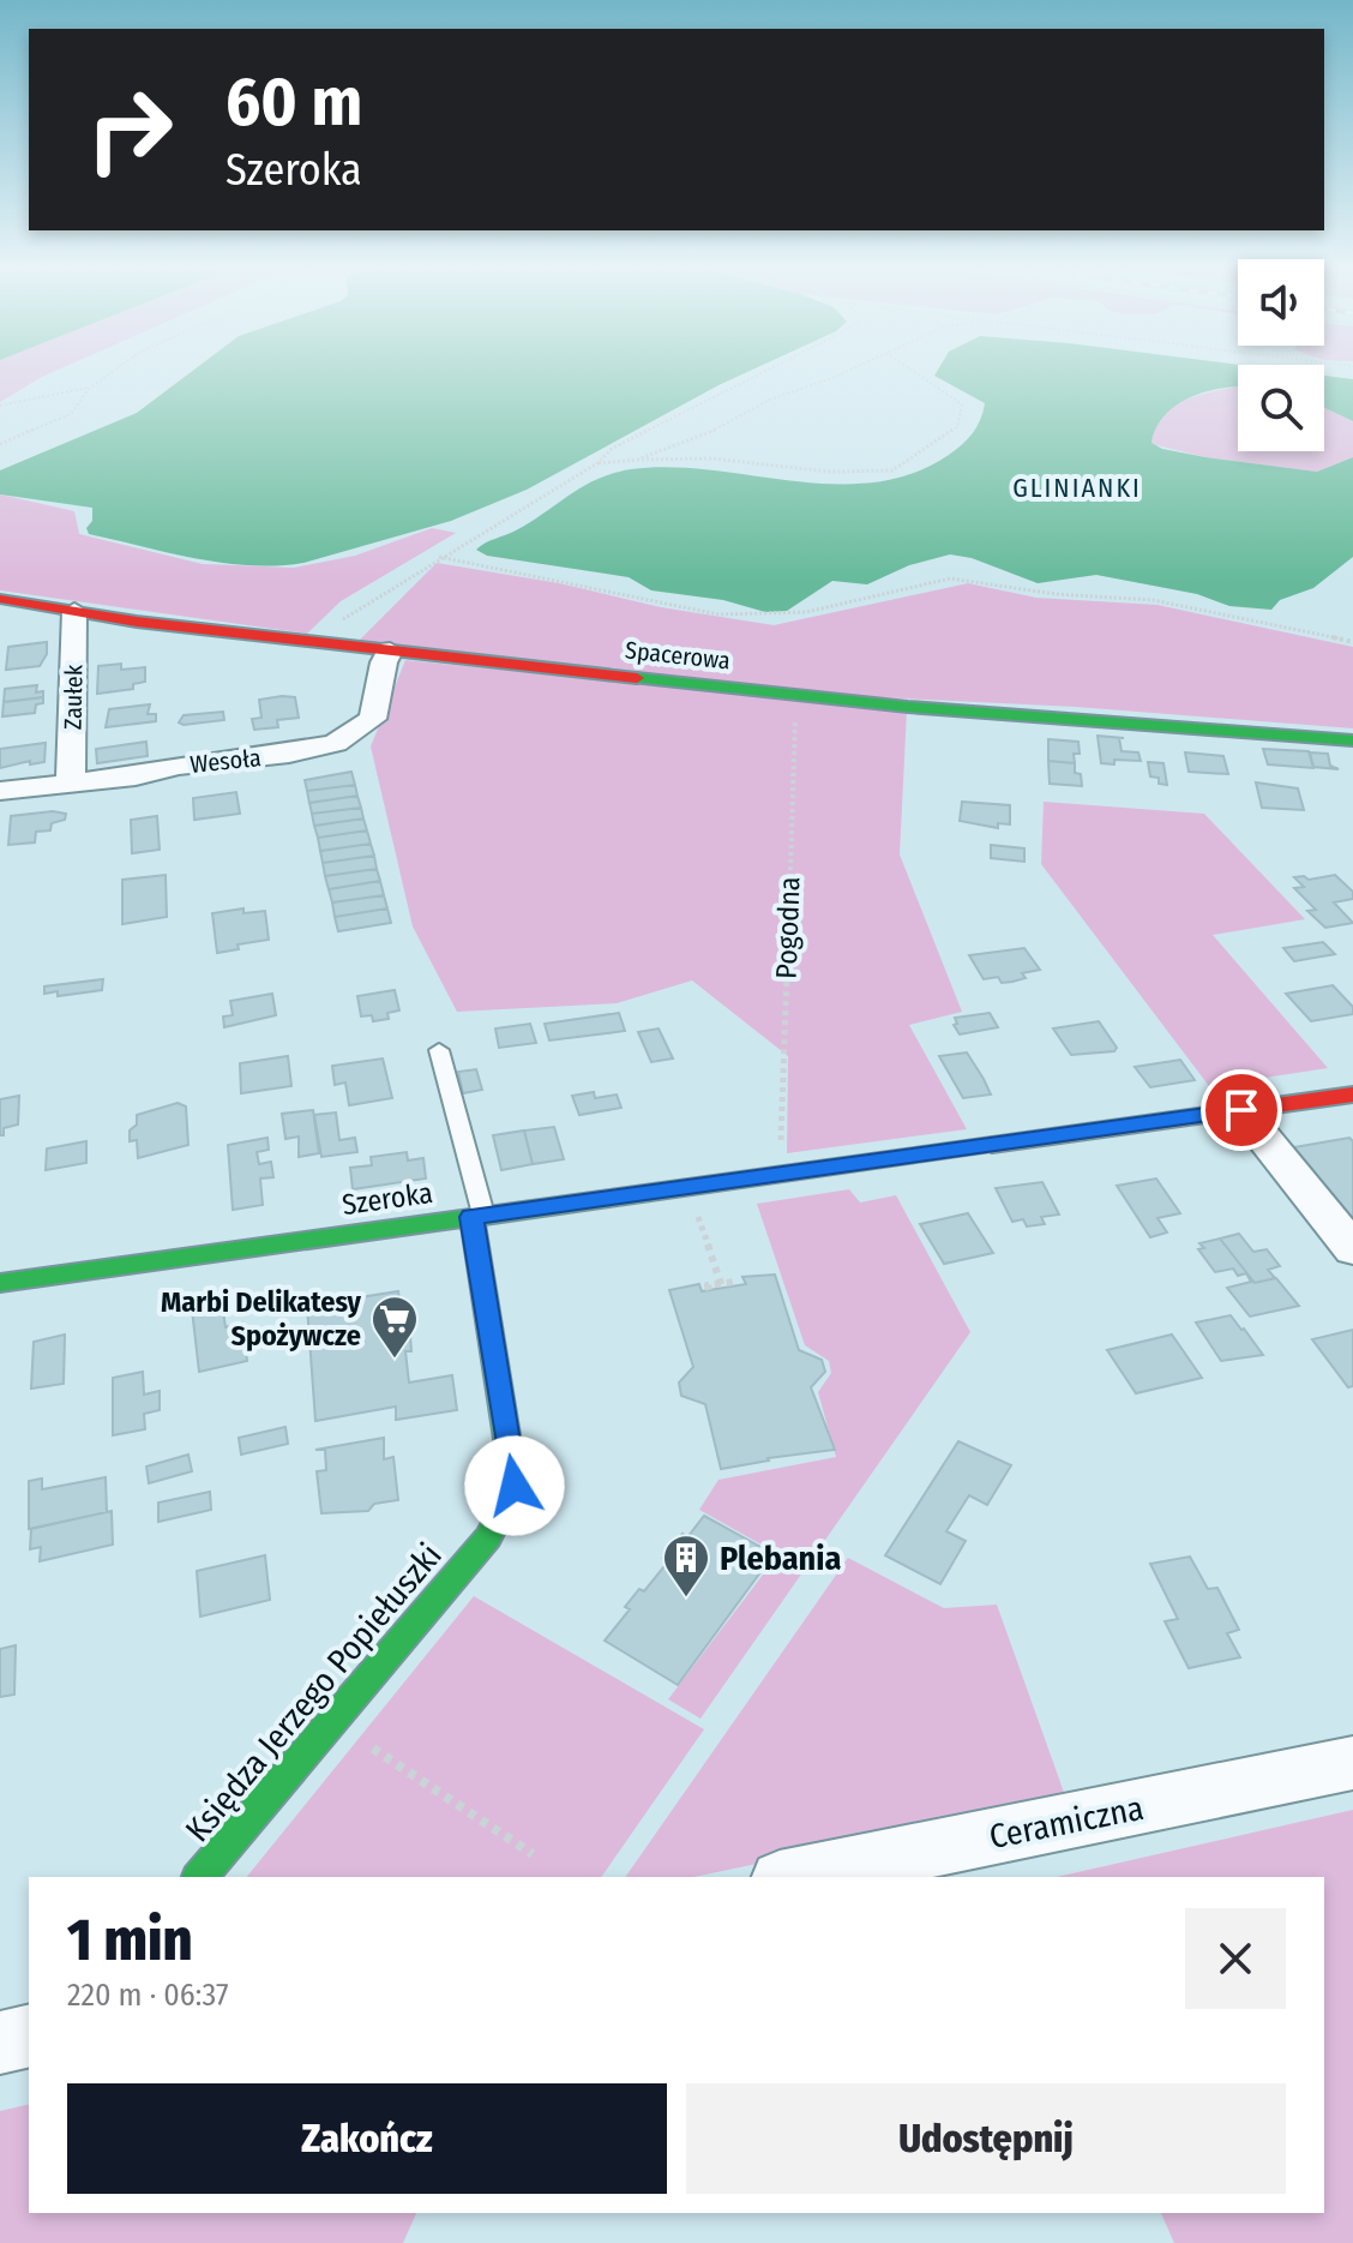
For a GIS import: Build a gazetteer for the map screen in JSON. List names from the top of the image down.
{
  "streets": {
    "street": [
      "Spacerowa",
      "Zaułek",
      "Wesoła",
      "Szeroka",
      "Księdza Jerzego Popiełuszki",
      "Ceramiczna"
    ],
    "path": ["Pogodna"]
  },
  "crossings": [
    ["Spacerowa", "Zaułek"],
    ["Spacerowa", "Wesoła"],
    ["Spacerowa", "Pogodna"],
    ["Zaułek", "Wesoła"],
    ["Szeroka", "Księdza Jerzego Popiełuszki"]
  ],
  "districts": ["GLINIANKI"],
  "places": {
    "supermarket": ["Marbi Delikatesy Spożywcze"],
    "building": ["Plebania"]
  },
  "page": {
    "turn": ["60 m", "Szeroka"],
    "heading": ["1 min", "220 m · 06:37"],
    "buttons": ["Zakończ", "Udostępnij"]
  }
}
